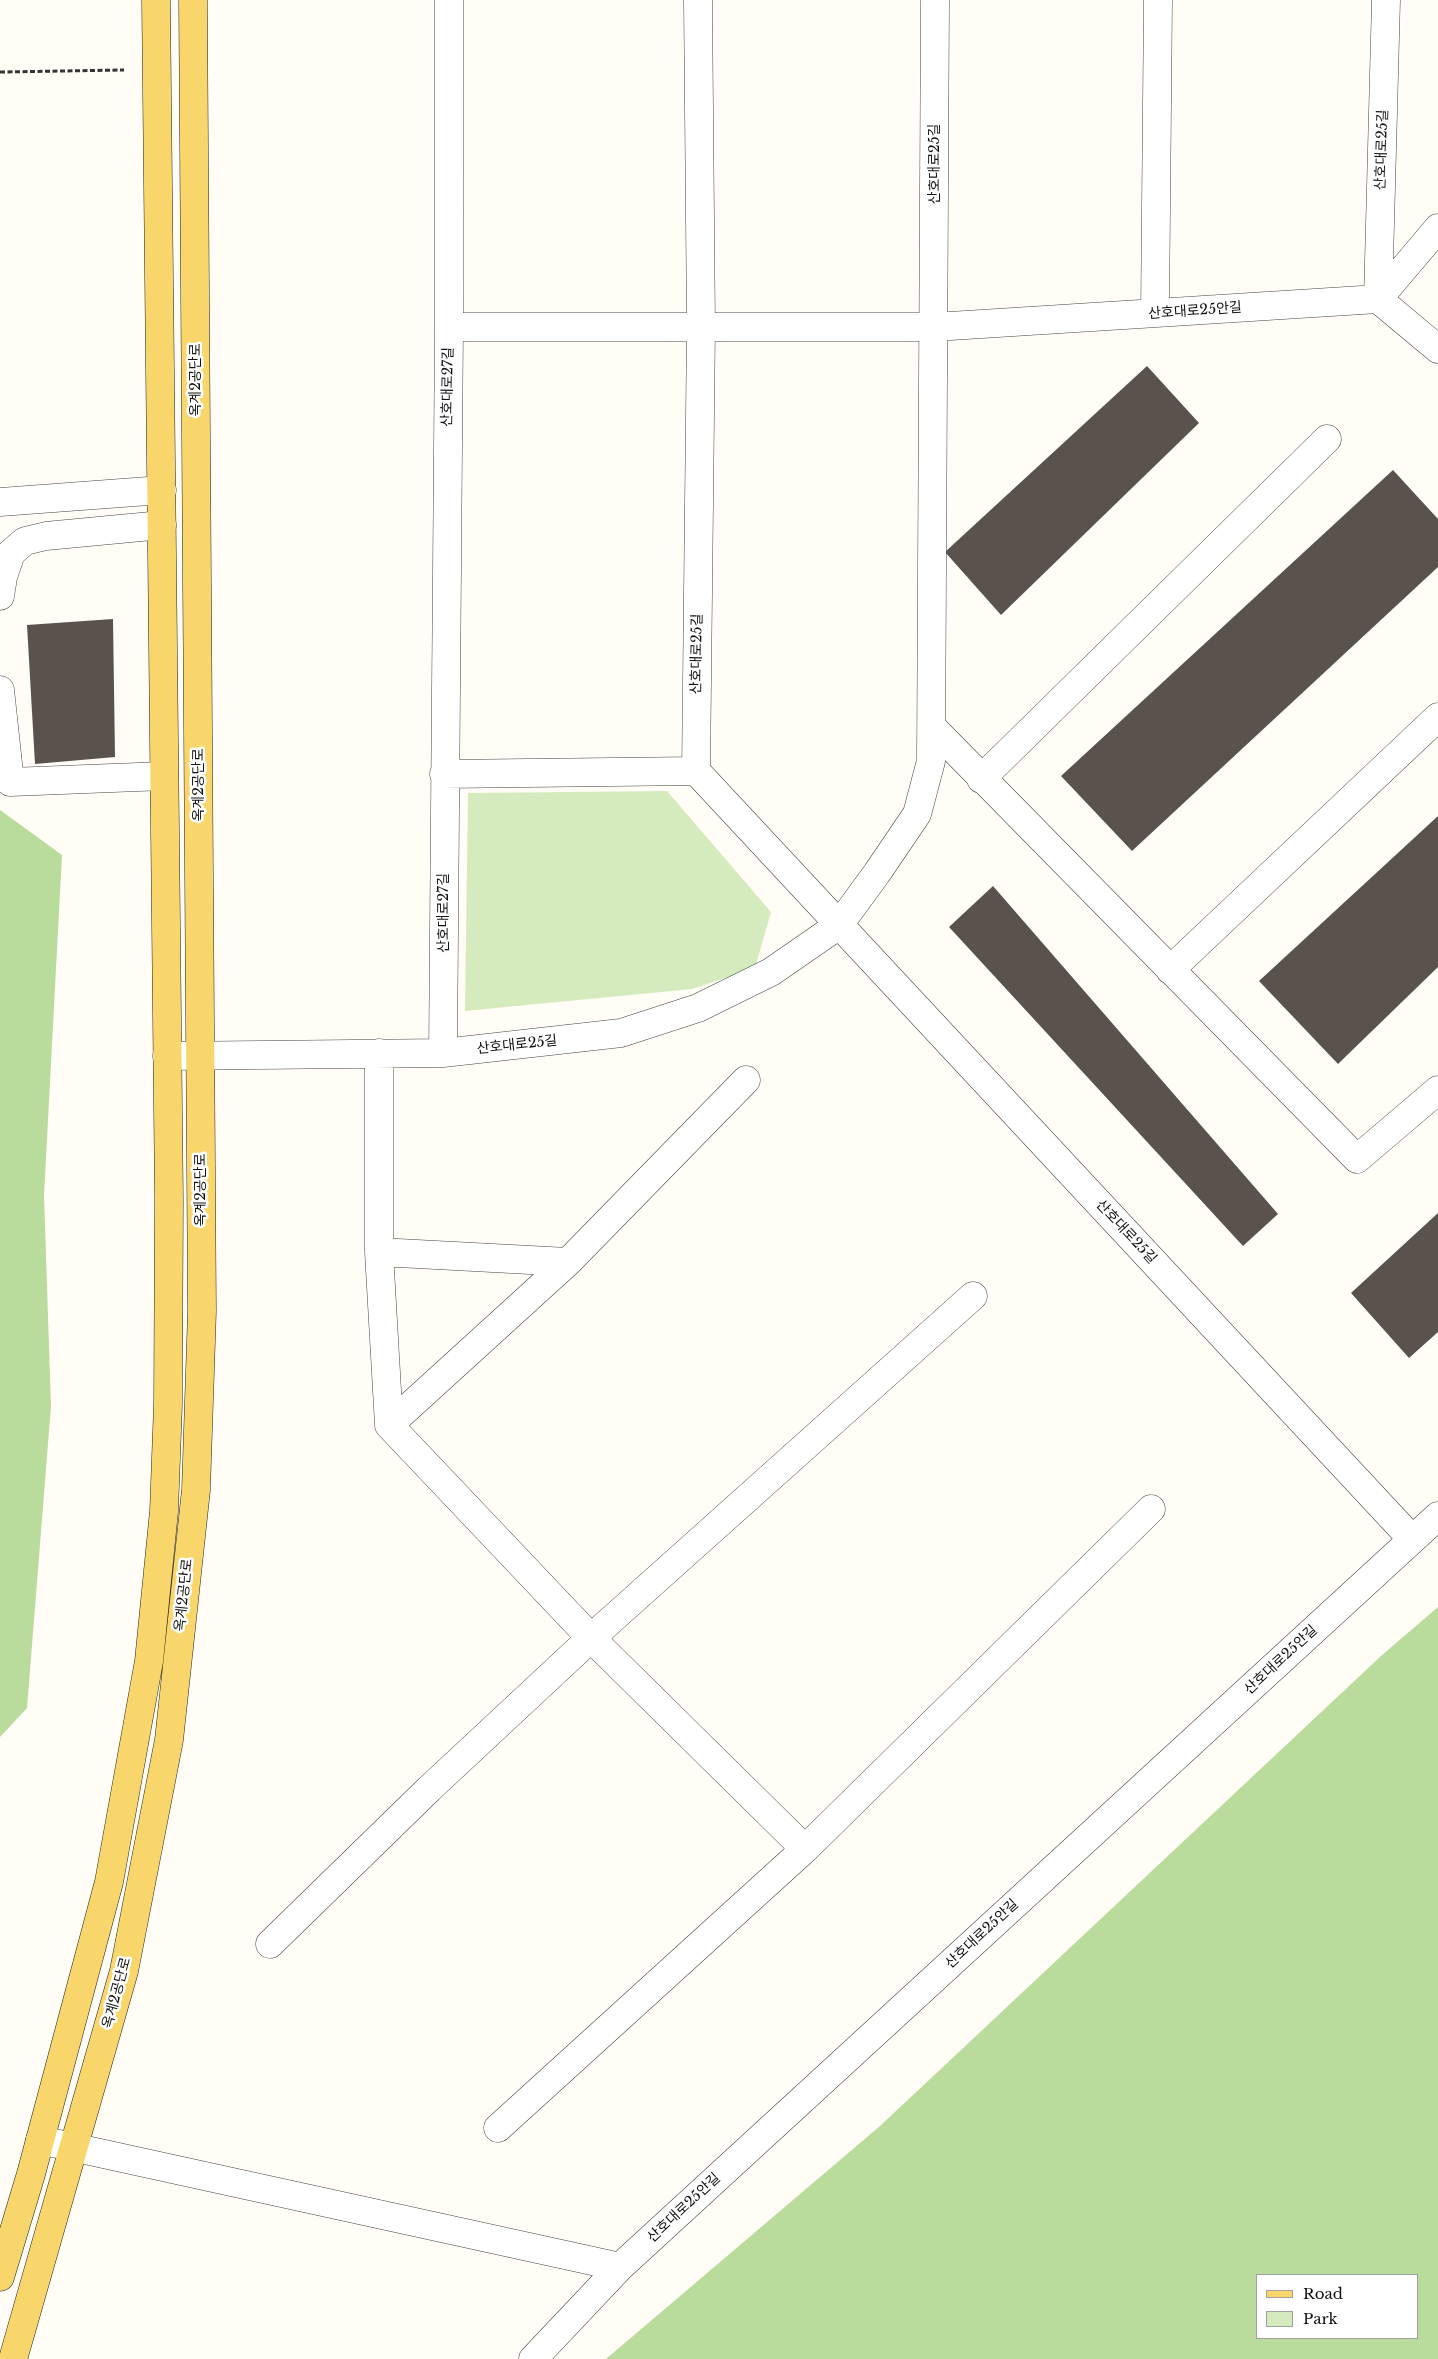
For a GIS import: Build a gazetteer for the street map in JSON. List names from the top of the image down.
{
  "streets": {
    "main road": ["옥계2공단로"],
    "street": ["산호대로25길", "산호대로25안길", "산호대로27길"]
  },
  "crossings": [
    ["산호대로25길", "산호대로25안길"],
    ["산호대로25길", "옥계2공단로"],
    ["산호대로25길", "산호대로27길"]
  ],
  "legend": ["Road", "Park"]
}
